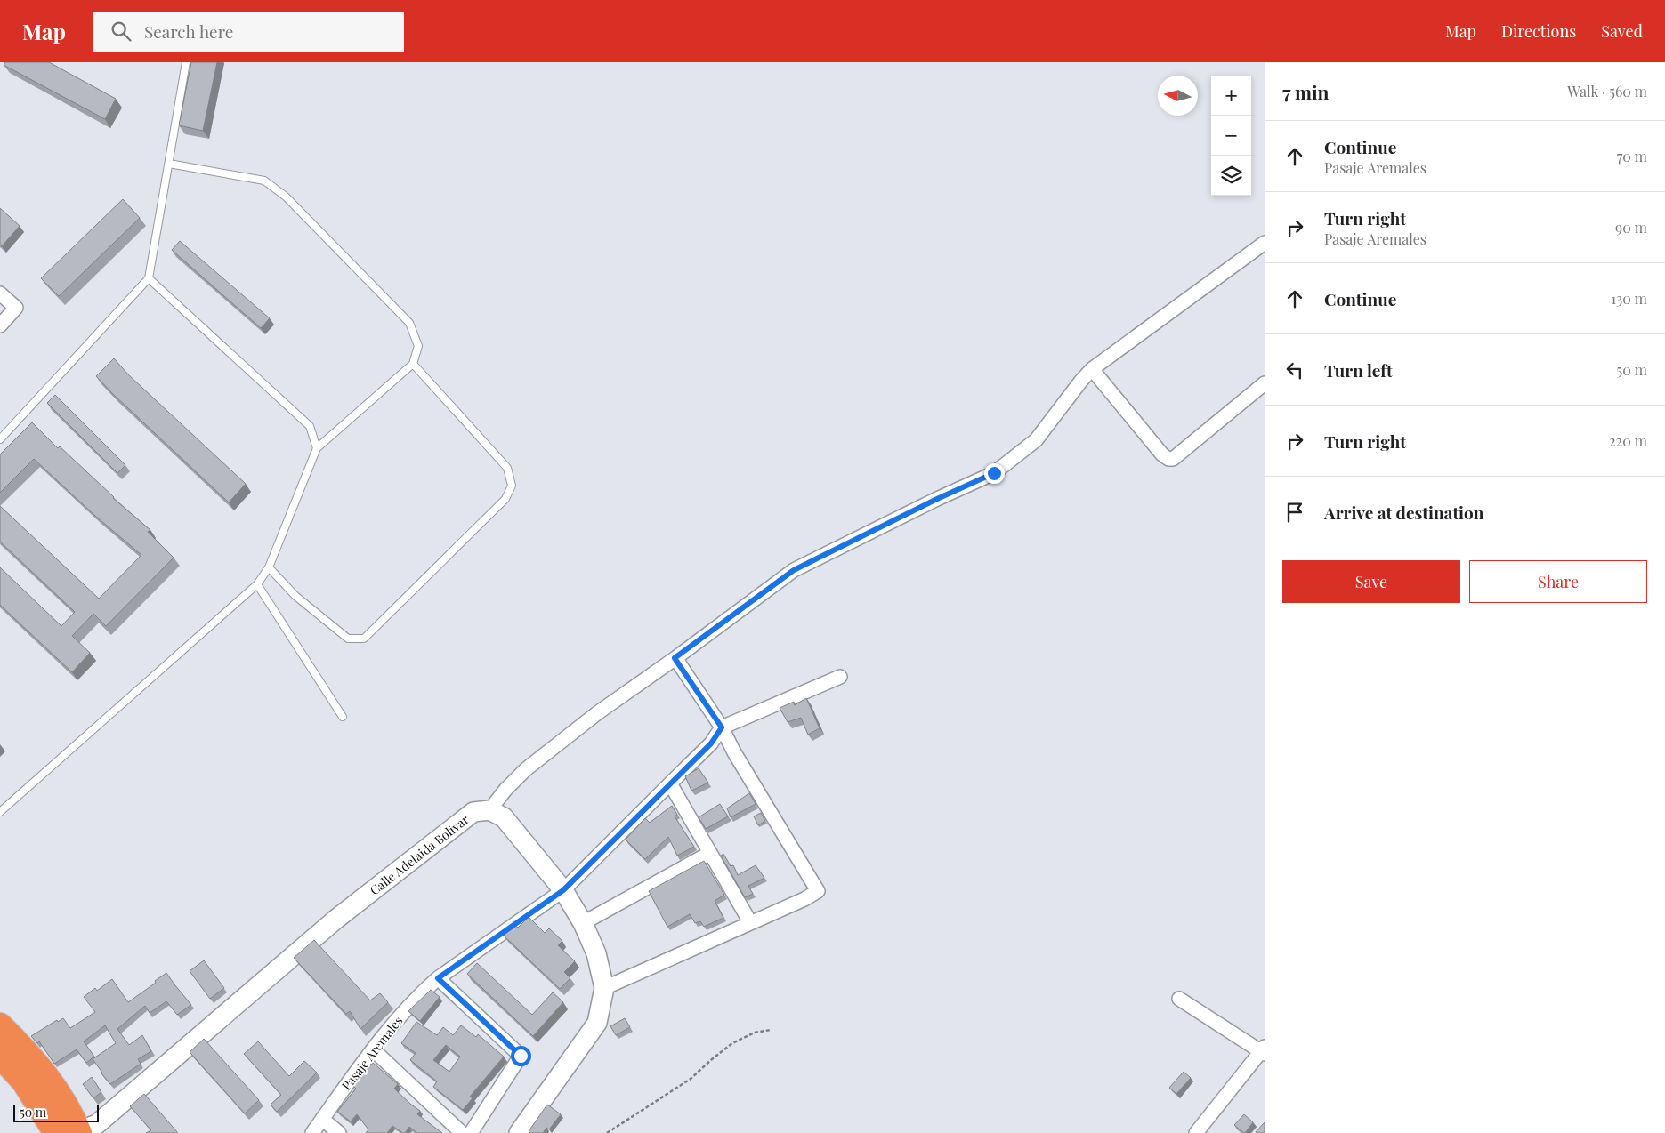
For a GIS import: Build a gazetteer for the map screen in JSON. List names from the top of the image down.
{
  "streets": {
    "main road": ["Calle Adelaida Bolivar"],
    "street": ["Pasaje Aremales"]
  },
  "scale_bar": "50 m",
  "north": "left",
  "page": {
    "header": "Map",
    "search": "Search here",
    "nav": ["Map", "Directions", "Saved"],
    "heading": ["7 min", "Walk · 560 m"],
    "map_buttons": ["+", "−"],
    "list": [
      ["Continue", "Pasaje Aremales", "70 m"],
      ["Turn right", "Pasaje Aremales", "90 m"],
      ["Continue", "130 m"],
      ["Turn left", "50 m"],
      ["Turn right", "220 m"],
      "Arrive at destination"
    ],
    "buttons": ["Save", "Share"],
    "scale": "50 m"
  }
}
